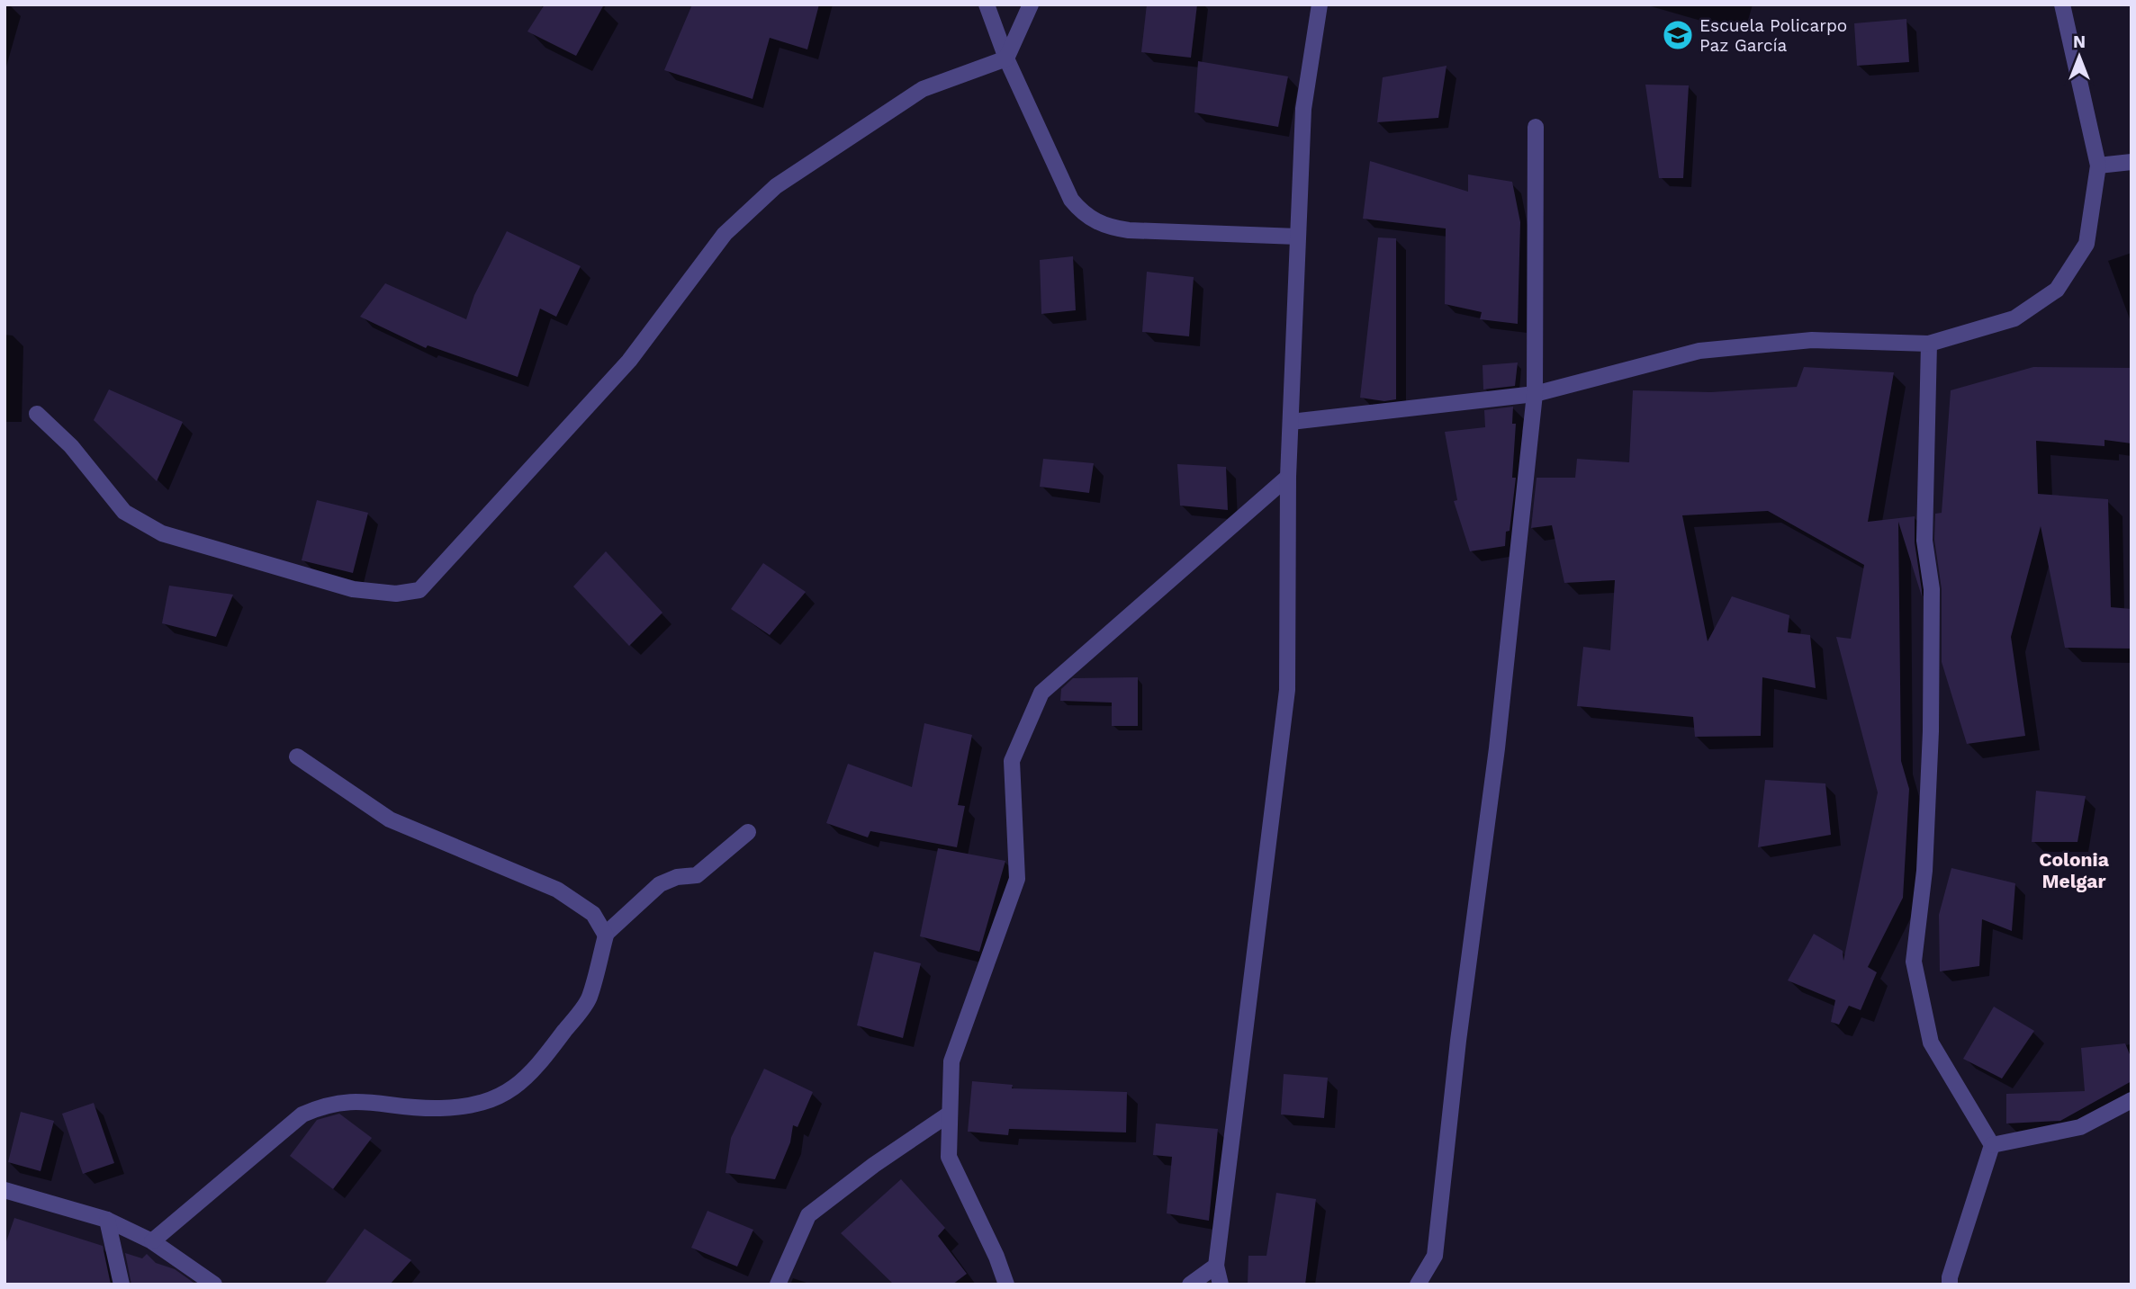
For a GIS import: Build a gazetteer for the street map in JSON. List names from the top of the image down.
{
  "districts": ["Colonia Melgar"],
  "places": {
    "school or university": ["Escuela Policarpo Paz García"]
  },
  "north": "top"
}
